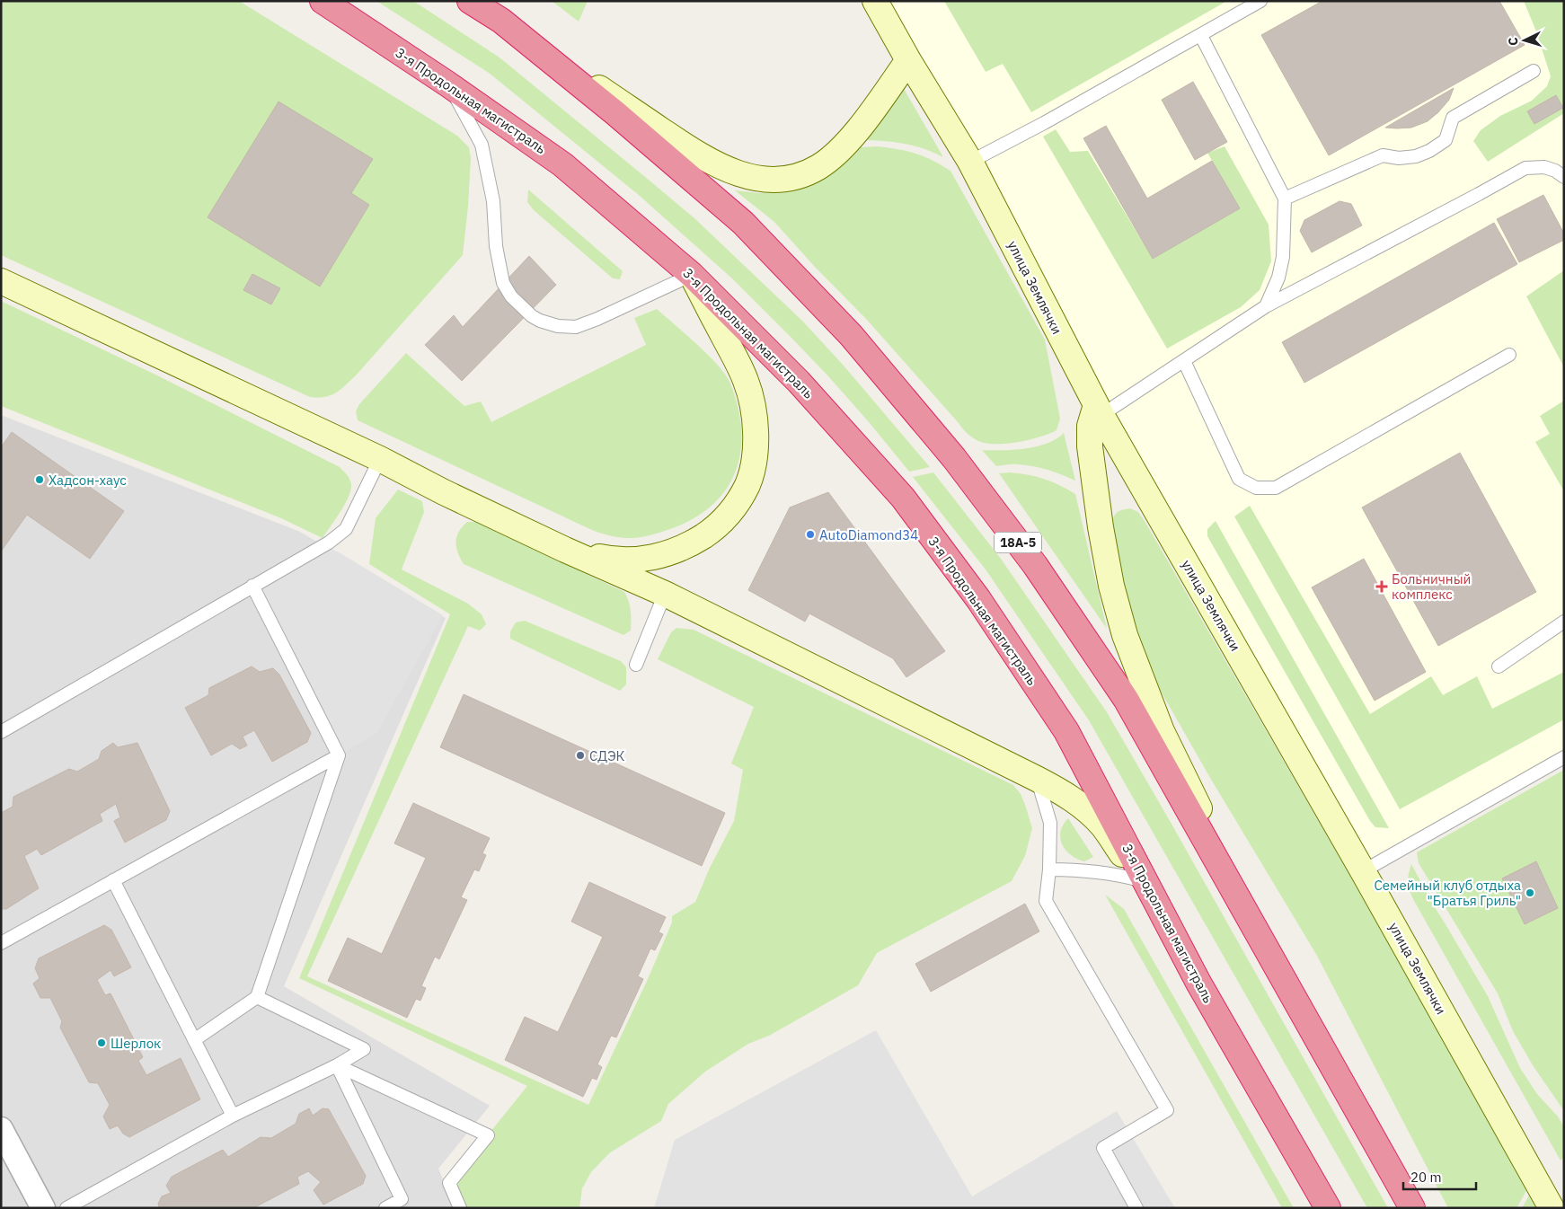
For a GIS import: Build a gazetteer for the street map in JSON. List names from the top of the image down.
{
  "streets": {
    "highway": ["3-я Продольная магистраль", "18А-5"],
    "main road": ["улица Землячки"]
  },
  "places": {
    "other": [
      "Хадсон-хаус",
      "AutoDiamond34",
      "СДЭК",
      "Семейный клуб отдыха \"Братья Гриль\"",
      "Шерлок"
    ],
    "health": ["Больничный комплекс"]
  },
  "scale_bar": "20 m",
  "north": "left"
}
